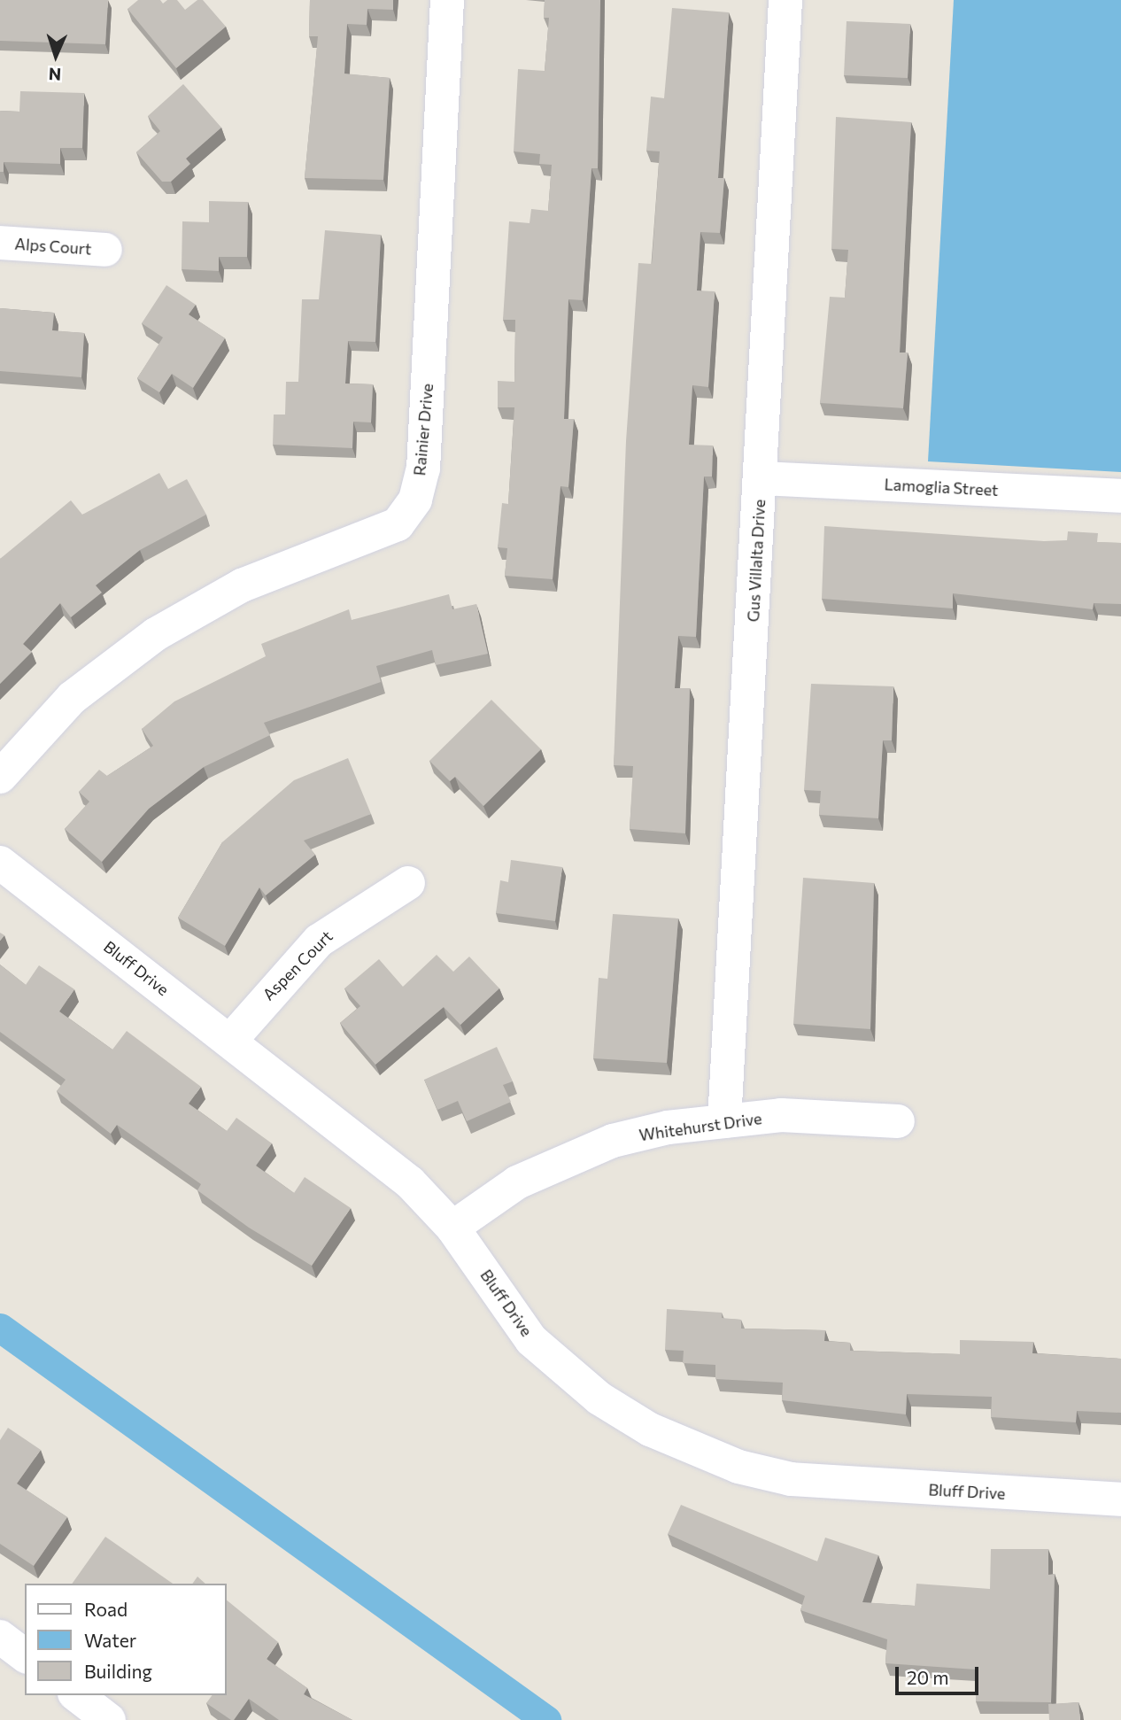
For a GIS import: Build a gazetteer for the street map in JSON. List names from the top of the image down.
{
  "streets": {
    "street": [
      "Alps Court",
      "Rainier Drive",
      "Lamoglia Street",
      "Gus Villalta Drive",
      "Aspen Court",
      "Bluff Drive",
      "Whitehurst Drive"
    ]
  },
  "crossings": [
    ["Lamoglia Street", "Gus Villalta Drive"],
    ["Gus Villalta Drive", "Whitehurst Drive"],
    ["Aspen Court", "Bluff Drive"],
    ["Bluff Drive", "Whitehurst Drive"]
  ],
  "legend": ["Road", "Water", "Building"],
  "scale_bar": "20 m",
  "north": "bottom"
}
